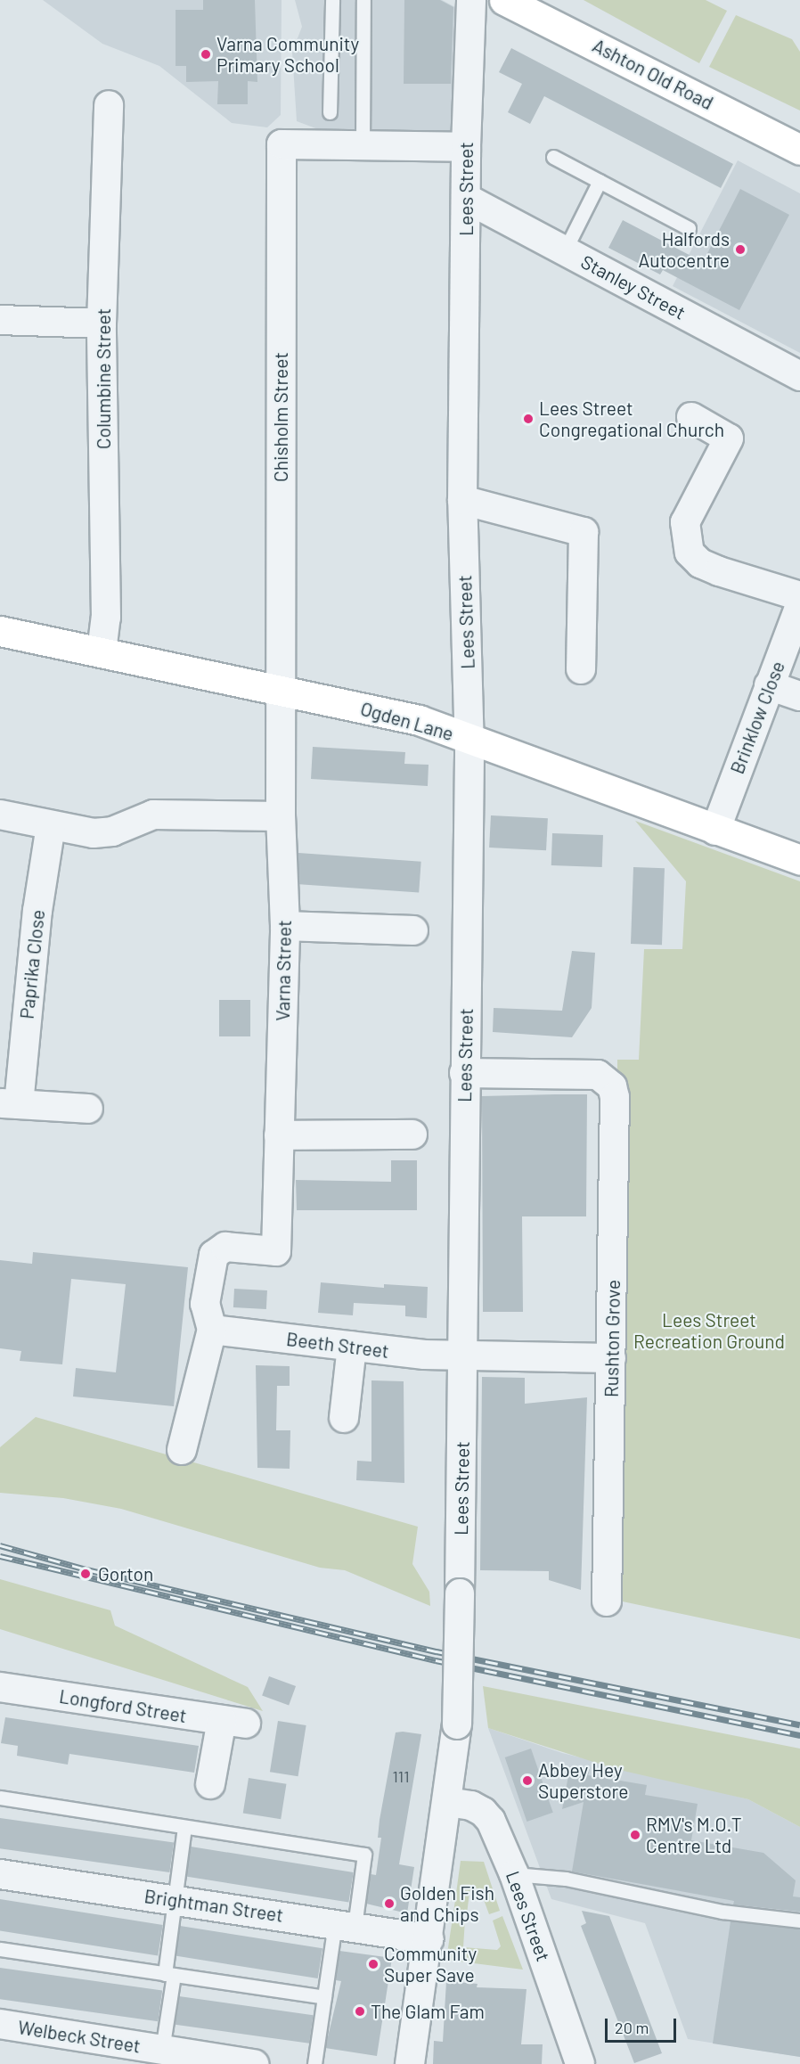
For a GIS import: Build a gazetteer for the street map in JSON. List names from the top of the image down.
{
  "streets": {
    "main road": ["Ashton Old Road", "Ogden Lane"],
    "street": [
      "Lees Street",
      "Stanley Street",
      "Columbine Street",
      "Chisholm Street",
      "Brinklow Close",
      "Paprika Close",
      "Varna Street",
      "Rushton Grove",
      "Beeth Street",
      "Longford Street",
      "Brightman Street",
      "Welbeck Street"
    ]
  },
  "crossings": [
    ["Lees Street", "Stanley Street"],
    ["Lees Street", "Ogden Lane"],
    ["Lees Street", "Rushton Grove"],
    ["Lees Street", "Beeth Street"],
    ["Columbine Street", "Ogden Lane"],
    ["Chisholm Street", "Ogden Lane"],
    ["Chisholm Street", "Varna Street"],
    ["Brinklow Close", "Ogden Lane"],
    ["Ogden Lane", "Varna Street"],
    ["Varna Street", "Beeth Street"],
    ["Rushton Grove", "Beeth Street"]
  ],
  "parks": ["Lees Street Recreation Ground"],
  "places": [
    "Varna Community Primary School",
    "Halfords Autocentre",
    "Lees Street Congregational Church",
    "Gorton",
    "Abbey Hey Superstore",
    "RMV's M.O.T Centre Ltd",
    "Golden Fish and Chips",
    "Community Super Save",
    "The Glam Fam"
  ],
  "house_numbers": ["111"],
  "scale_bar": "20 m"
}
